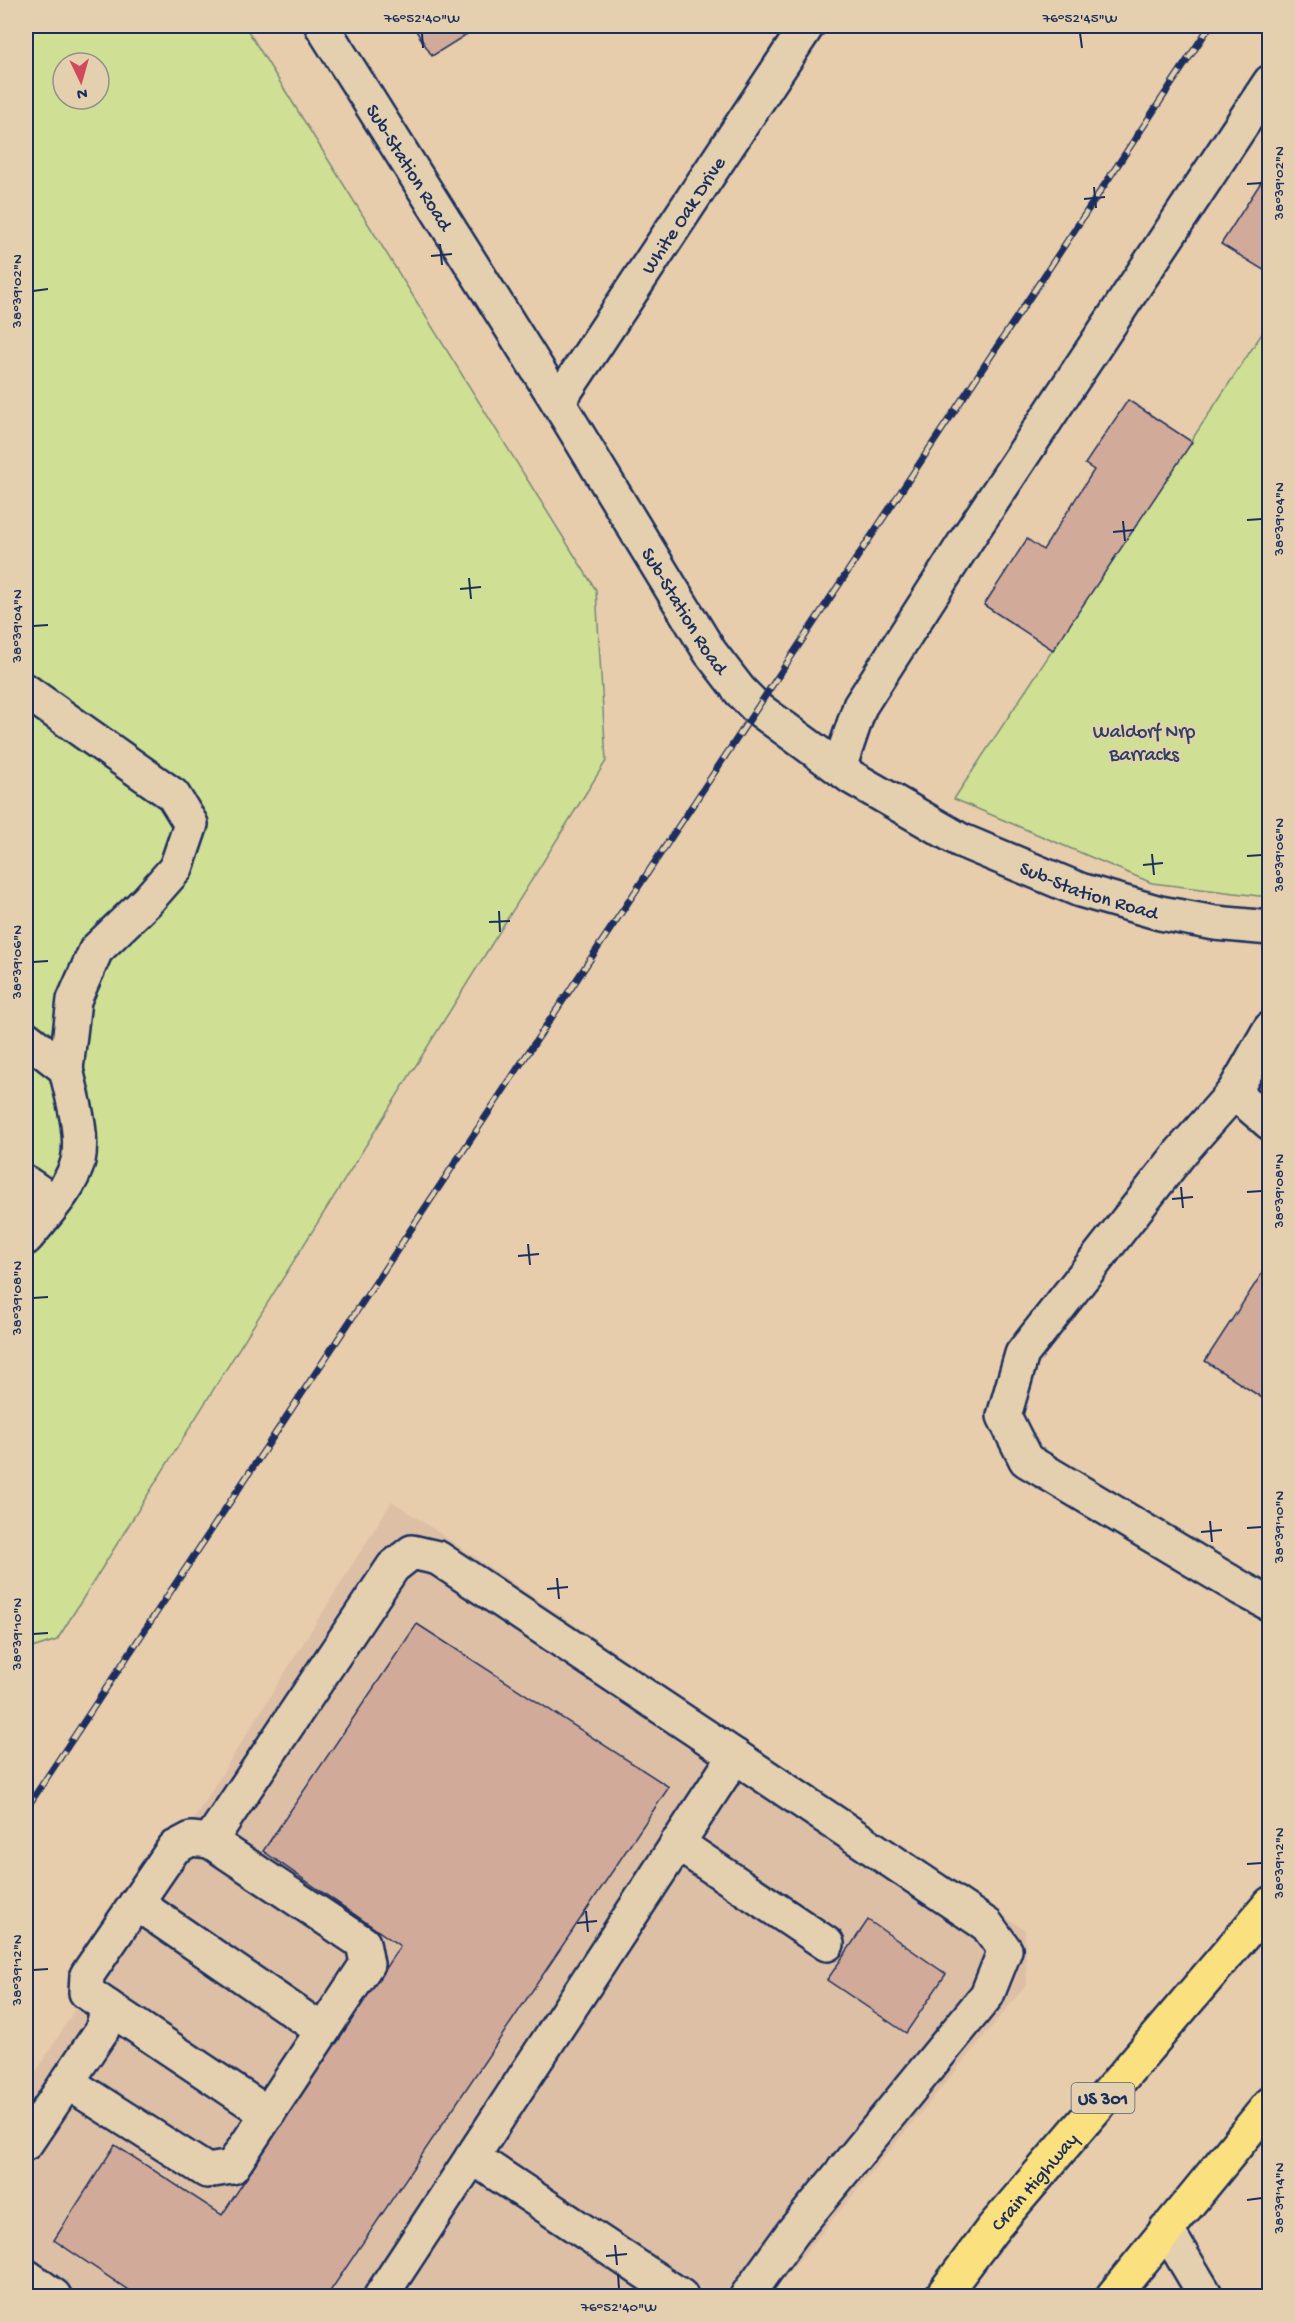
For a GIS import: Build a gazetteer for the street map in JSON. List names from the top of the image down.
{
  "streets": {
    "highway": ["US 301", "Crain Highway"],
    "street": ["Sub-Station Road", "White Oak Drive"]
  },
  "crossings": [
    ["Sub-Station Road", "White Oak Drive"]
  ],
  "parks": ["Waldorf Nrp Barracks"],
  "north": "bottom",
  "coordinates": [
    "76°52'40\"W",
    "76°52'45\"W",
    "38°39'02\"N",
    "38°39'04\"N",
    "38°39'06\"N",
    "38°39'08\"N",
    "38°39'10\"N",
    "38°39'12\"N",
    "38°39'14\"N"
  ]
}
